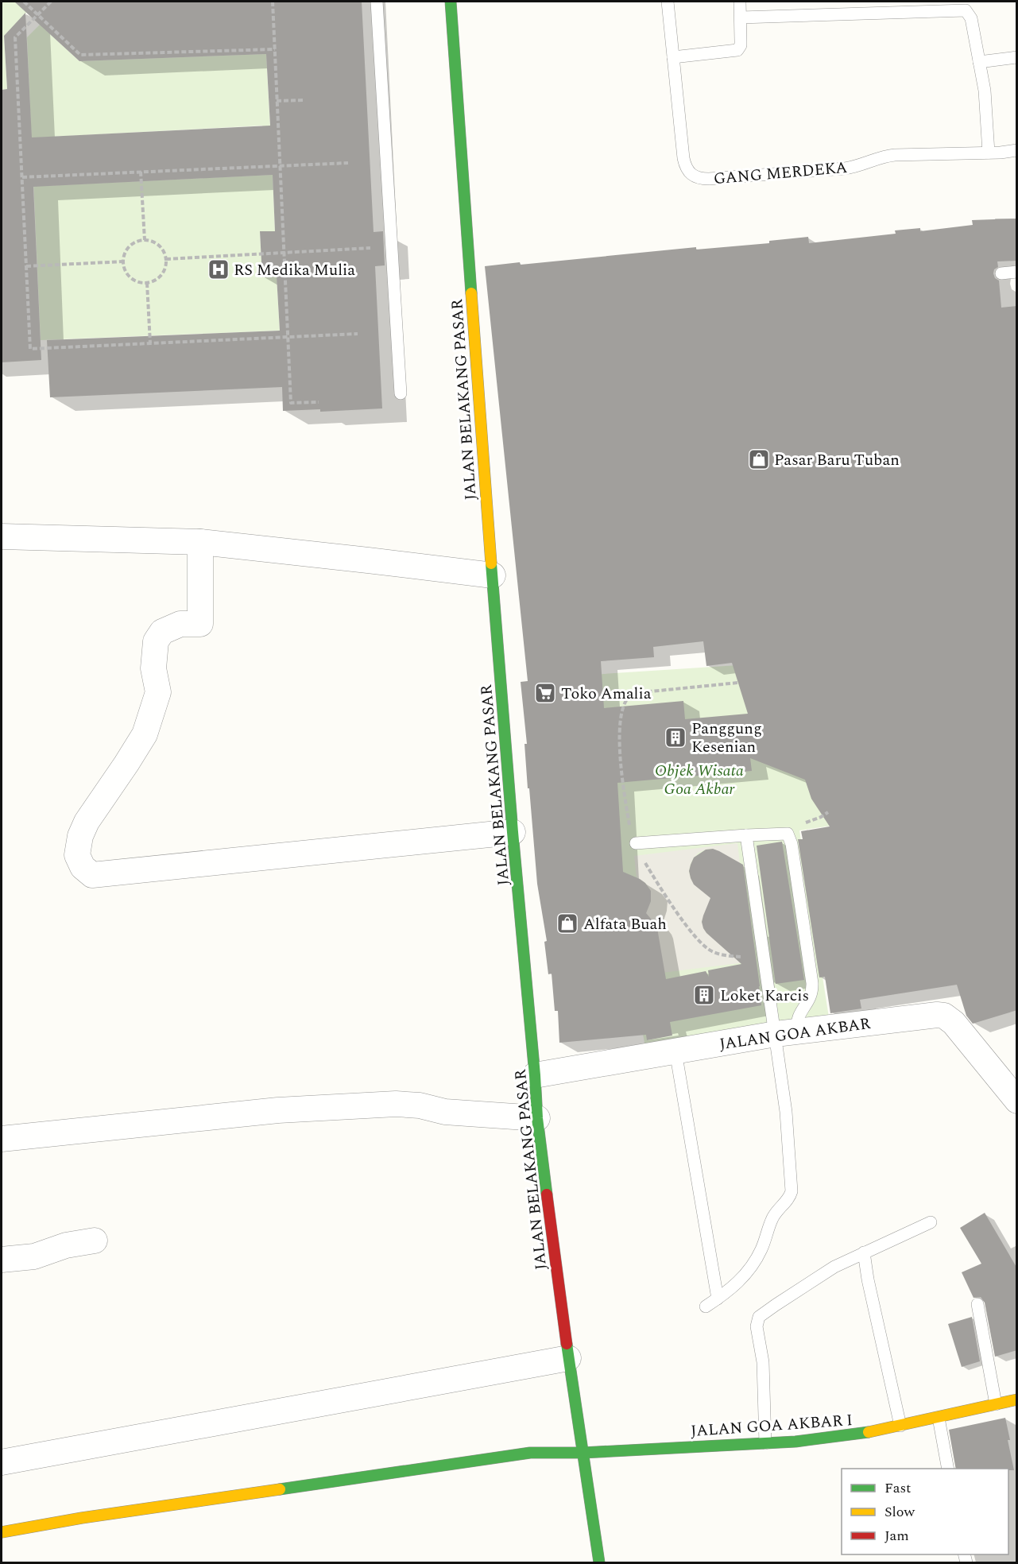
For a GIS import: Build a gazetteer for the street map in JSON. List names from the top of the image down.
{
  "streets": {
    "street": ["JALAN BELAKANG PASAR", "JALAN GOA AKBAR", "JALAN GOA AKBAR I"],
    "lane": ["GANG MERDEKA"]
  },
  "crossings": [
    ["JALAN BELAKANG PASAR", "JALAN GOA AKBAR"],
    ["JALAN BELAKANG PASAR", "JALAN GOA AKBAR I"]
  ],
  "parks": ["Objek Wisata Goa Akbar"],
  "places": {
    "hospital": ["RS Medika Mulia"],
    "shop": ["Pasar Baru Tuban", "Alfata Buah"],
    "supermarket": ["Toko Amalia"],
    "building": ["Panggung Kesenian", "Loket Karcis"]
  },
  "legend": ["Fast", "Slow", "Jam"]
}
